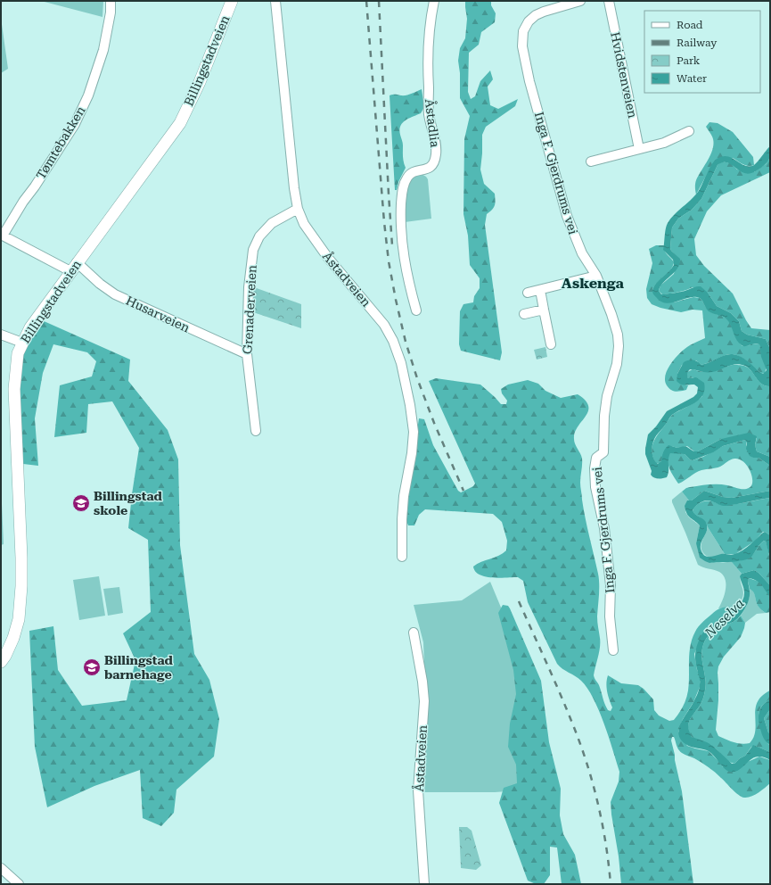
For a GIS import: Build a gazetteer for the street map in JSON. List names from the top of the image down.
{
  "streets": {
    "main road": ["Billingstadveien"],
    "street": [
      "Hvidstenveien",
      "Åstadlia",
      "Tømtebakken",
      "Inga F. Gjerdrums vei",
      "Åstadveien",
      "Grenaderveien",
      "Husarveien"
    ]
  },
  "crossings": [
    ["Billingstadveien", "Husarveien"],
    ["Tømtebakken", "Husarveien"],
    ["Åstadveien", "Grenaderveien"],
    ["Grenaderveien", "Husarveien"]
  ],
  "districts": ["Askenga"],
  "water": ["Neselva"],
  "places": {
    "school or university": ["Billingstad skole", "Billingstad barnehage"]
  },
  "legend": [
    "Road",
    "Railway",
    "Park",
    "Water"
  ]
}
